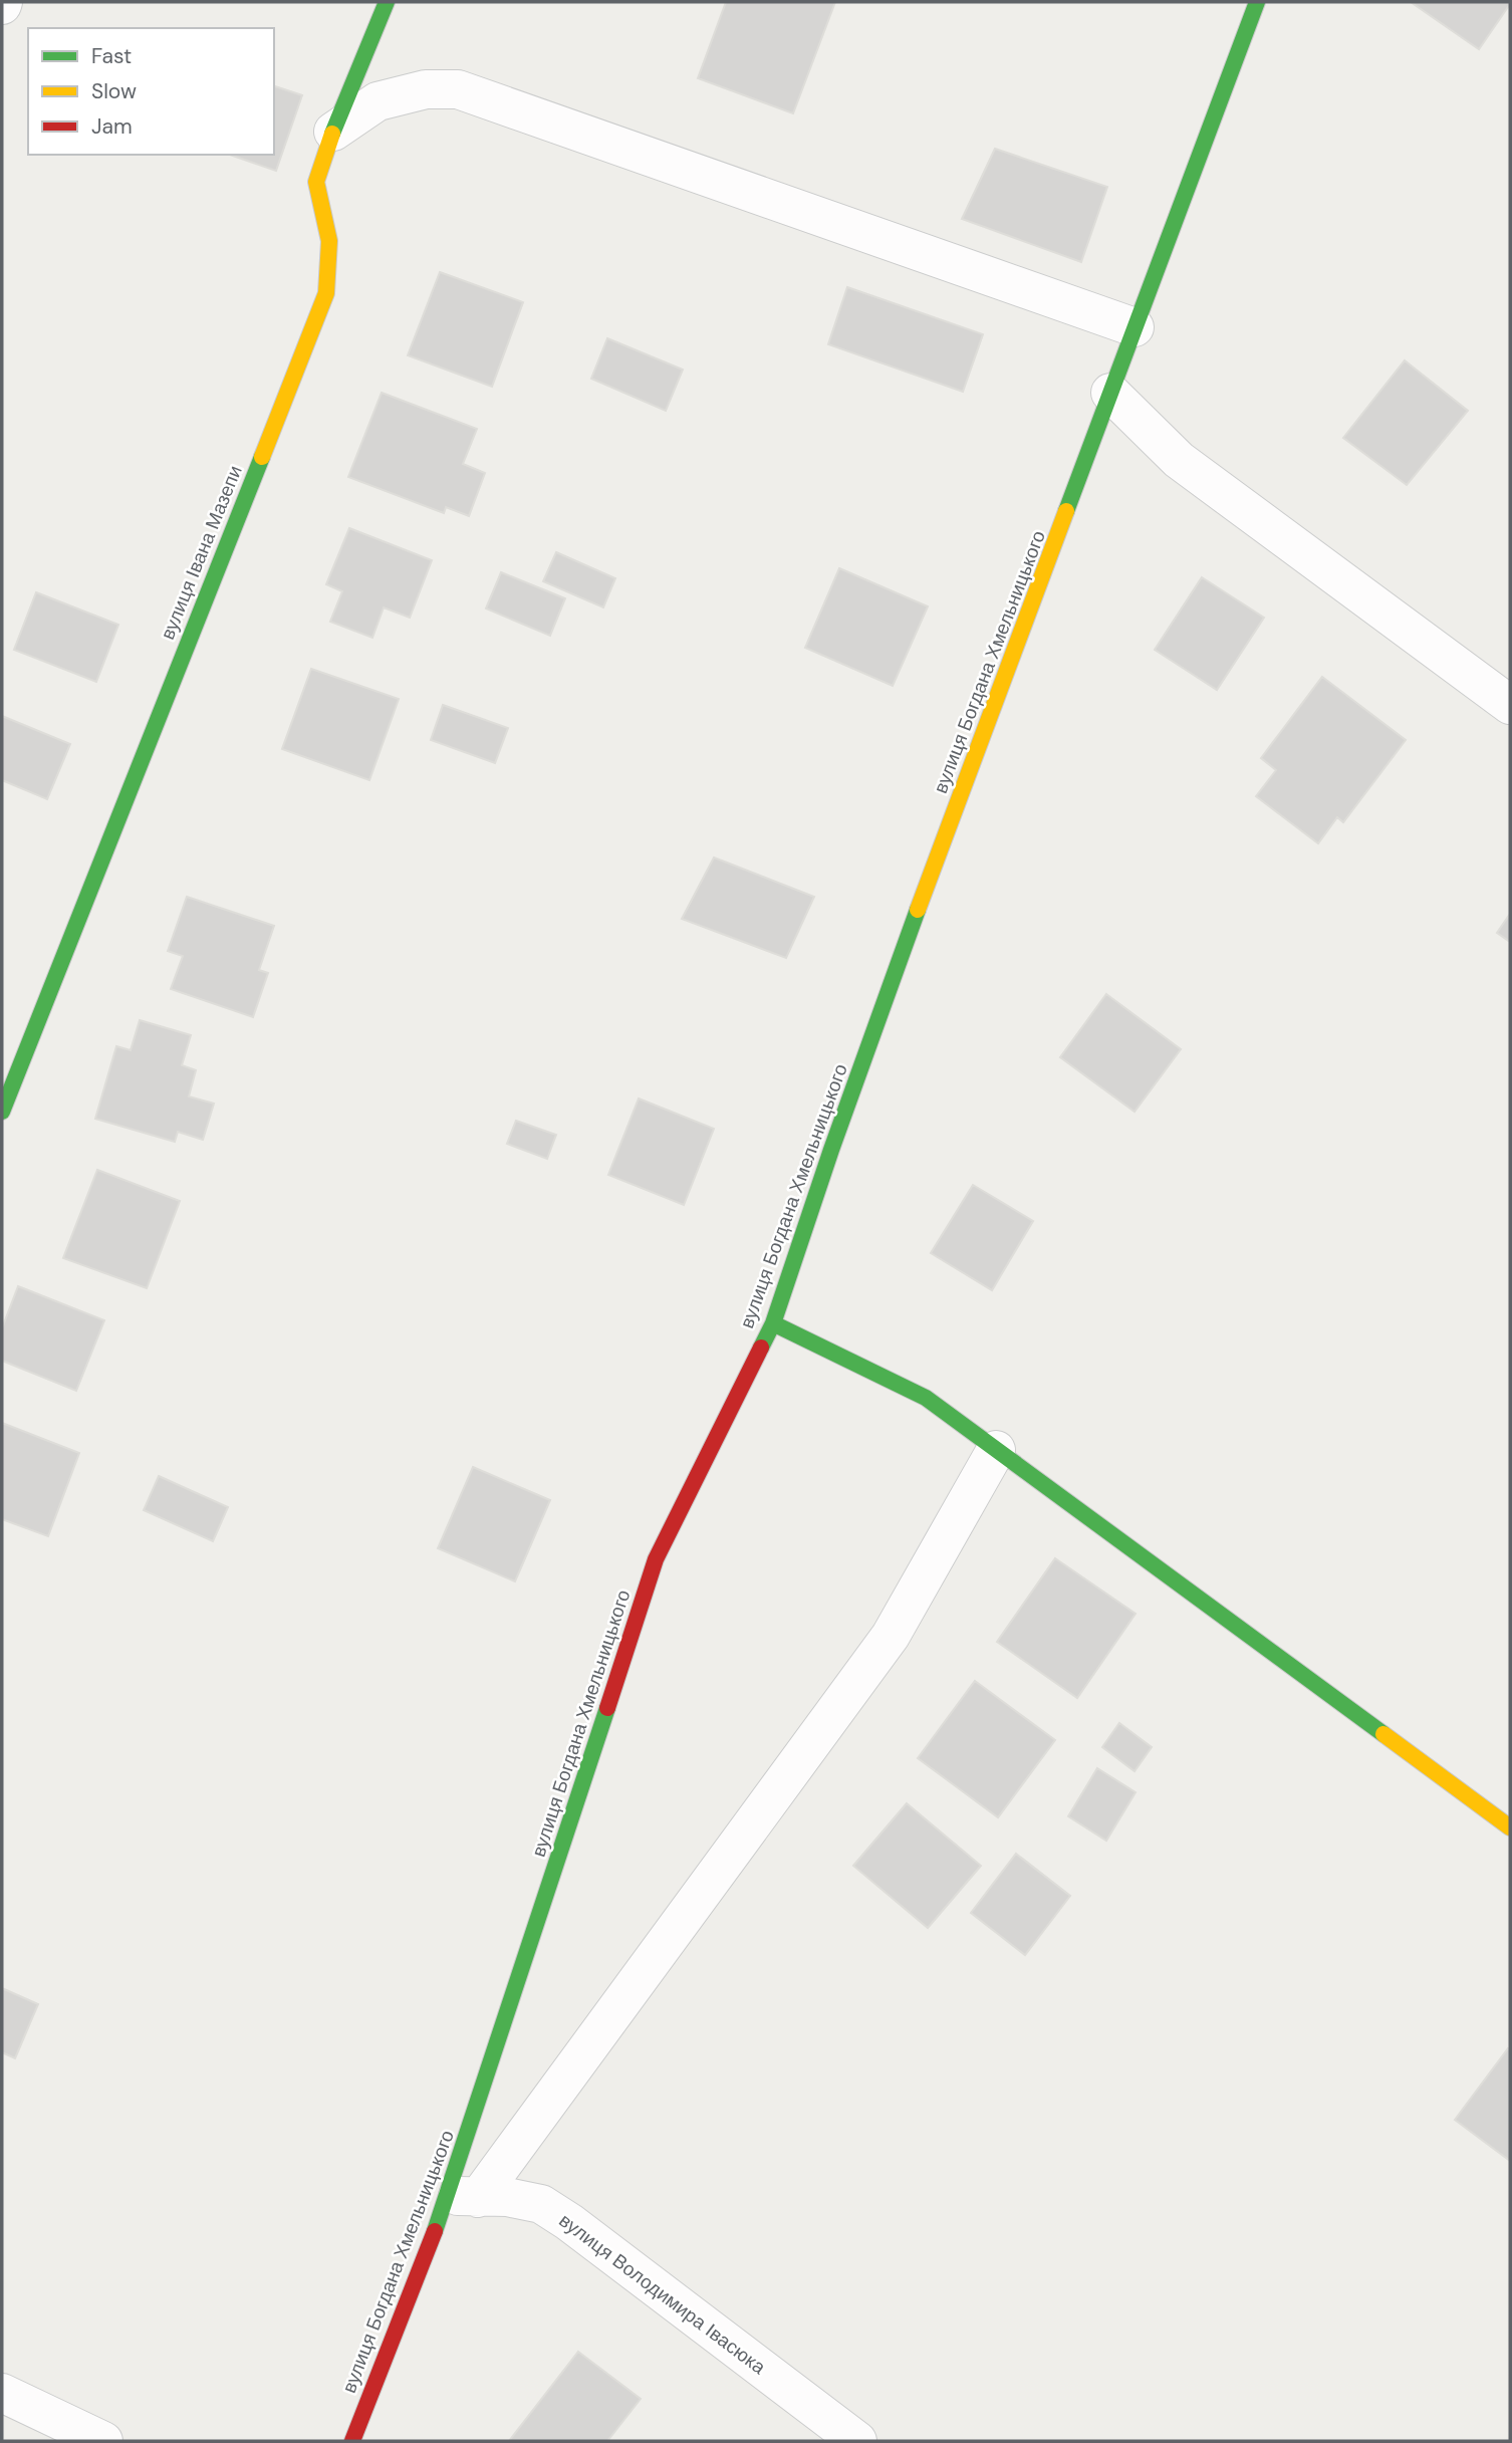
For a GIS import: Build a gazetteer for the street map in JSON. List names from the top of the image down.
{
  "streets": {
    "street": ["вулиця Івана Мазепи", "вулиця Богдана Хмельницького", "вулиця Володимира Івасюка"]
  },
  "crossings": [
    ["вулиця Богдана Хмельницького", "вулиця Володимира Івасюка"]
  ],
  "legend": ["Fast", "Slow", "Jam"]
}
